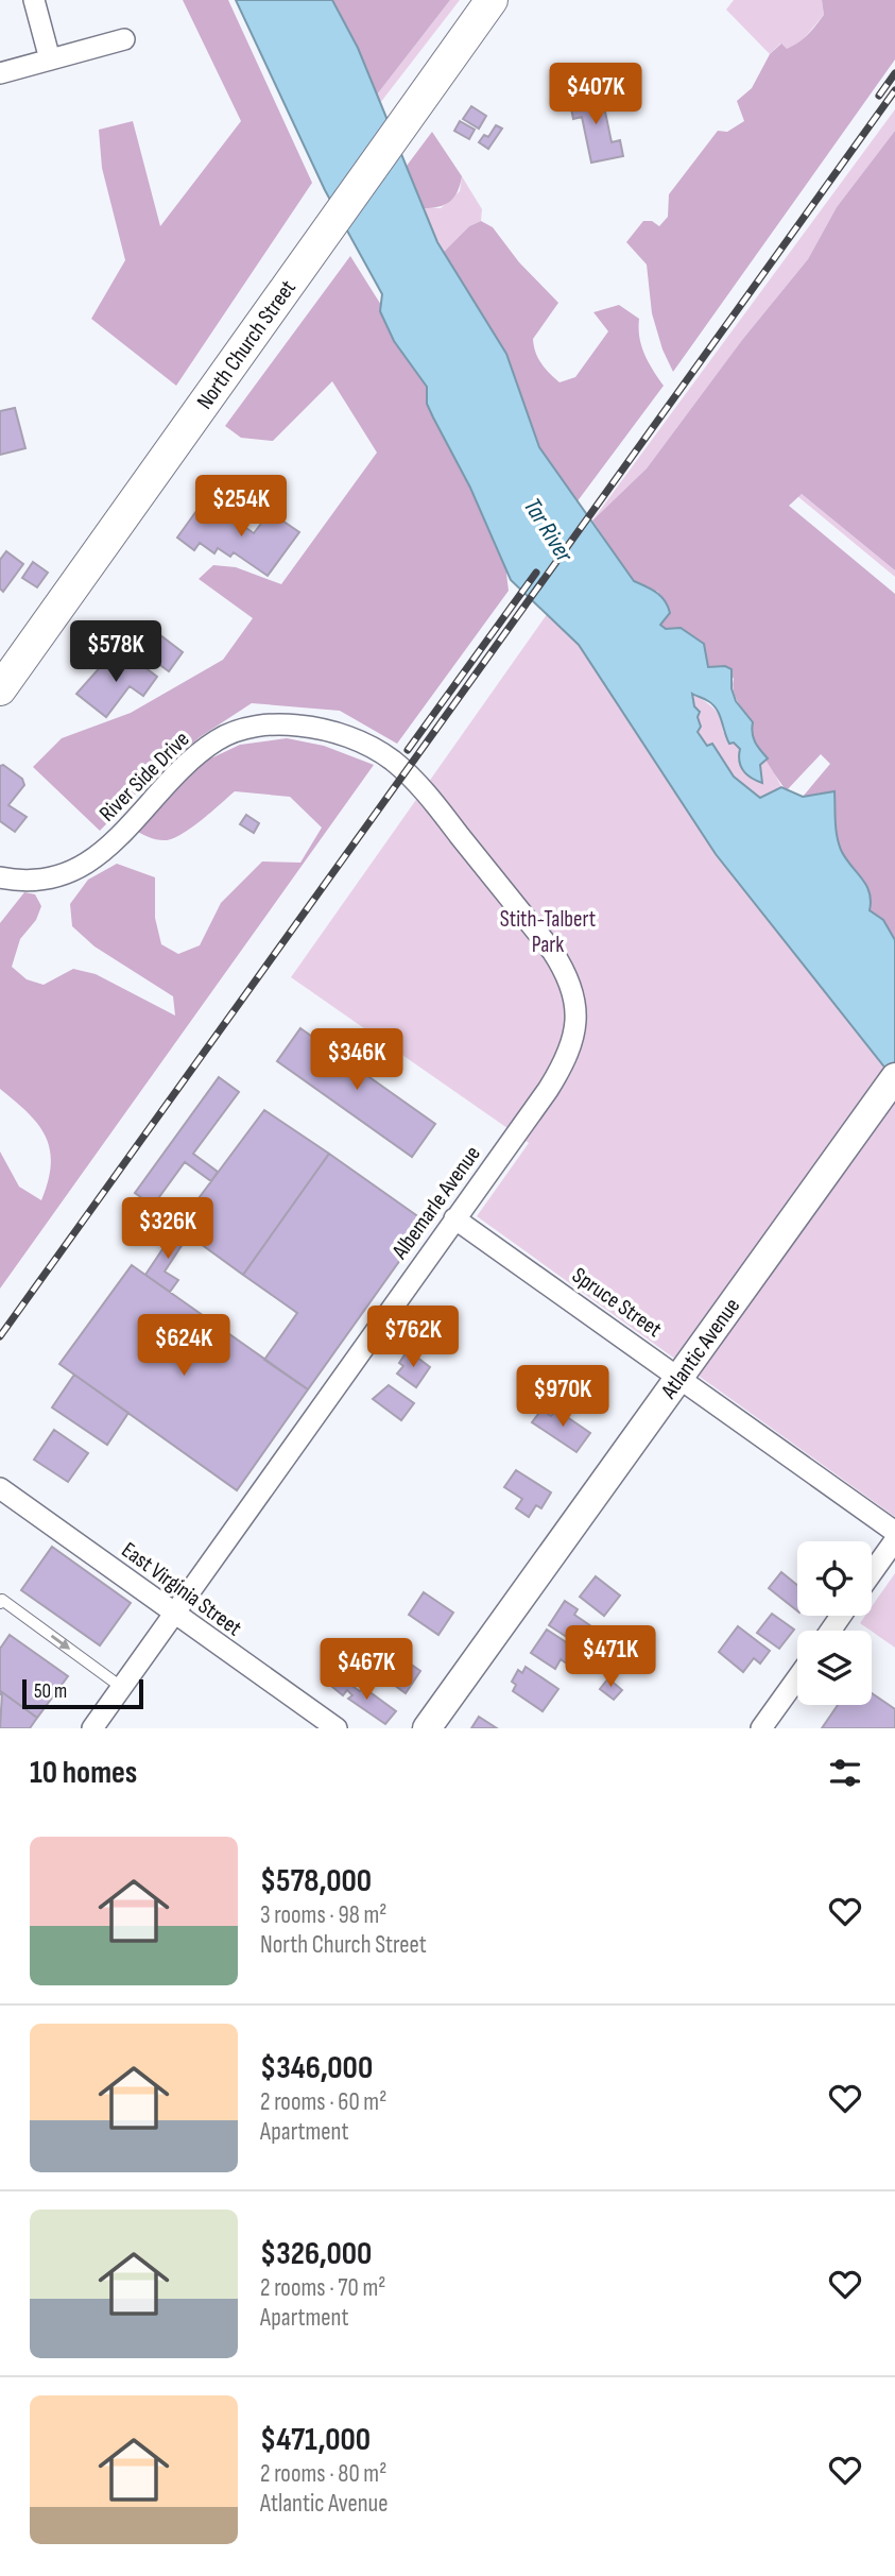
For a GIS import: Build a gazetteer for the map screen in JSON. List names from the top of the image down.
{
  "streets": {
    "main road": ["North Church Street", "Atlantic Avenue"],
    "street": [
      "River Side Drive",
      "Albemarle Avenue",
      "Spruce Street",
      "East Virginia Street"
    ]
  },
  "crossings": [
    ["River Side Drive", "Albemarle Avenue"],
    ["Albemarle Avenue", "Spruce Street"],
    ["Albemarle Avenue", "East Virginia Street"],
    ["Spruce Street", "Atlantic Avenue"]
  ],
  "water": ["Tar River"],
  "parks": ["Stith-Talbert Park"],
  "scale_bar": "50 m",
  "page": {
    "price": [
      "$407K",
      "$254K",
      "$578K",
      "$346K",
      "$326K",
      "$762K",
      "$624K",
      "$970K",
      "$471K",
      "$467K"
    ],
    "scale": "50 m",
    "heading": "10 homes",
    "list": [
      {
        "name": "$578,000",
        "note": "3 rooms · 98 m² · North Church Street"
      },
      {
        "name": "$346,000",
        "note": "2 rooms · 60 m² · Apartment"
      },
      {
        "name": "$326,000",
        "note": "2 rooms · 70 m² · Apartment"
      },
      {
        "name": "$471,000",
        "note": "2 rooms · 80 m² · Atlantic Avenue"
      }
    ]
  }
}
